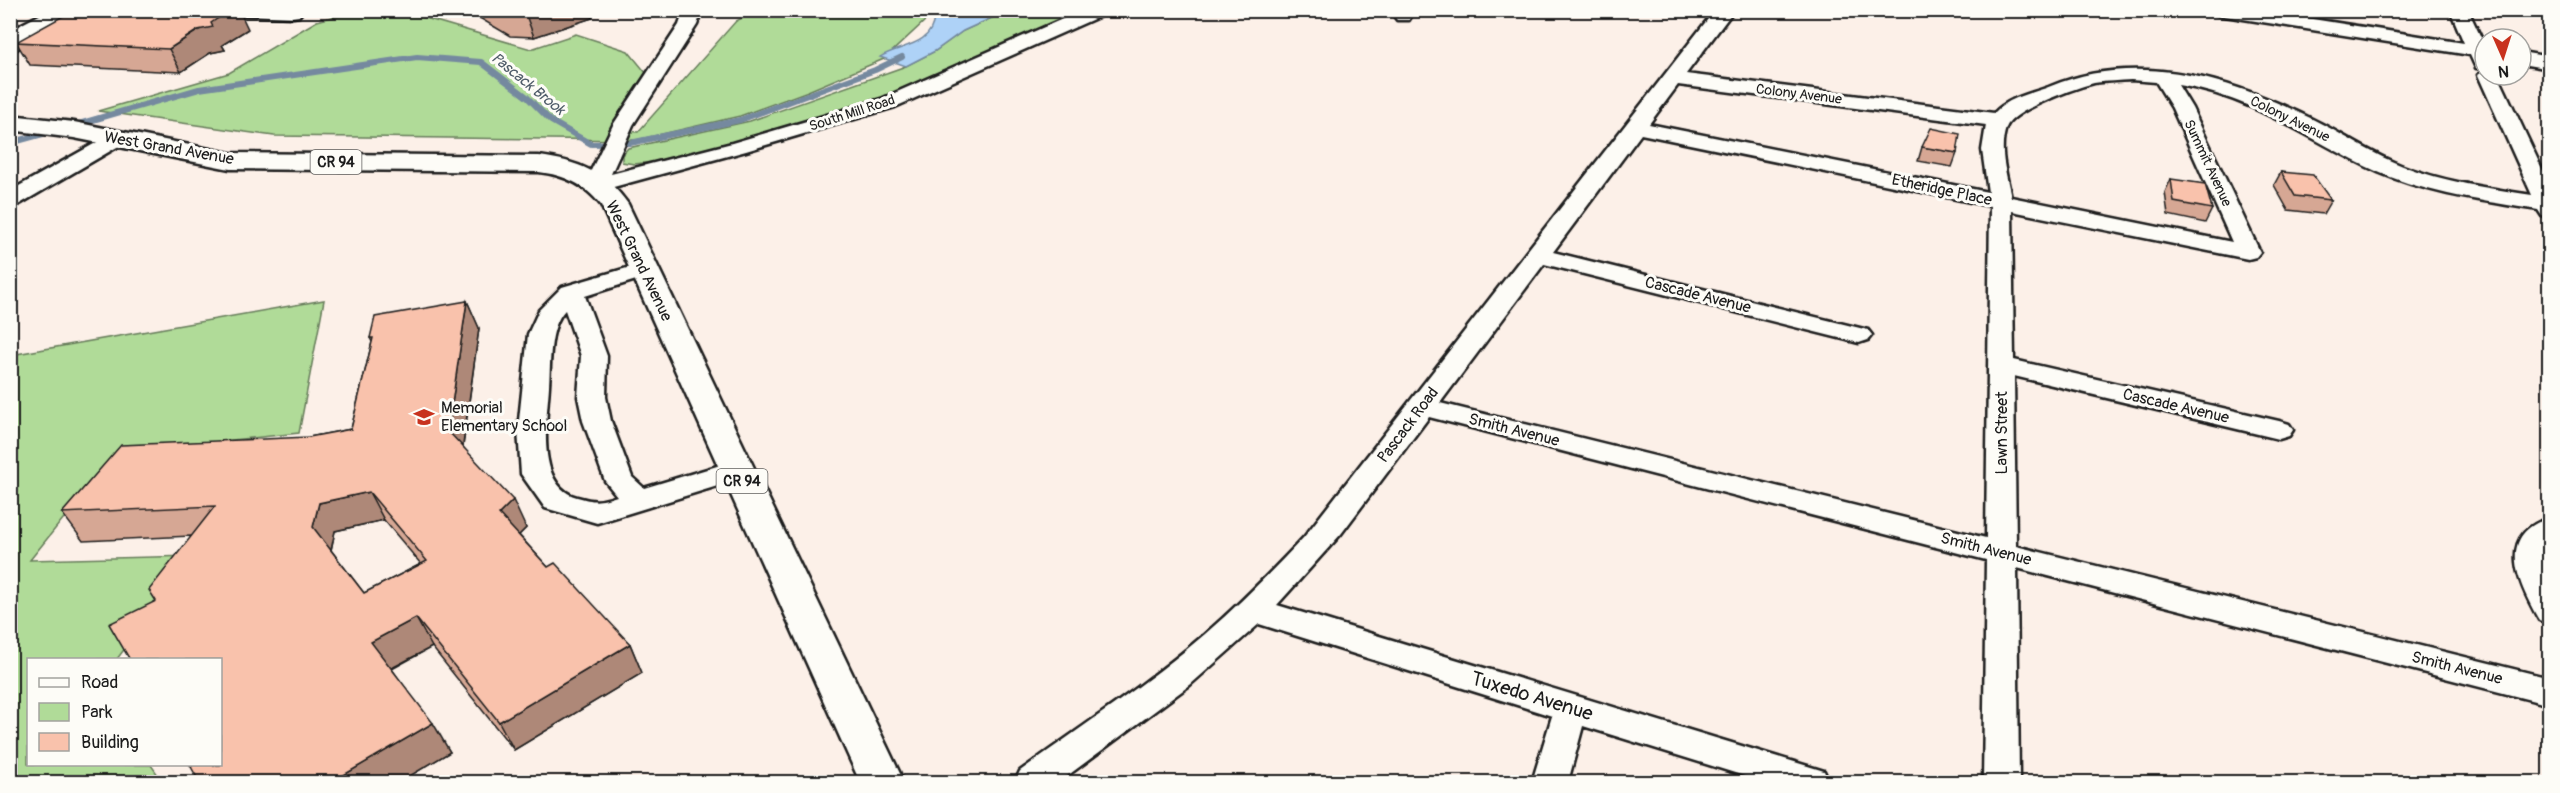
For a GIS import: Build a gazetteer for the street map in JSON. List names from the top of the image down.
{
  "streets": {
    "main road": ["West Grand Avenue", "CR 94"],
    "street": [
      "Colony Avenue",
      "South Mill Road",
      "Summit Avenue",
      "Etheridge Place",
      "Cascade Avenue",
      "Pascack Road",
      "Smith Avenue",
      "Lawn Street",
      "Tuxedo Avenue"
    ]
  },
  "crossings": [
    ["Colony Avenue", "Summit Avenue"],
    ["Colony Avenue", "Pascack Road"],
    ["Colony Avenue", "Lawn Street"],
    ["South Mill Road", "West Grand Avenue"],
    ["Summit Avenue", "Etheridge Place"],
    ["Etheridge Place", "Pascack Road"],
    ["Etheridge Place", "Lawn Street"],
    ["Cascade Avenue", "Pascack Road"],
    ["Cascade Avenue", "Lawn Street"],
    ["Pascack Road", "Smith Avenue"],
    ["Pascack Road", "Tuxedo Avenue"],
    ["Smith Avenue", "Lawn Street"]
  ],
  "water": ["Pascack Brook"],
  "places": {
    "school or university": ["Memorial Elementary School"]
  },
  "legend": ["Road", "Park", "Building"],
  "north": "bottom"
}
